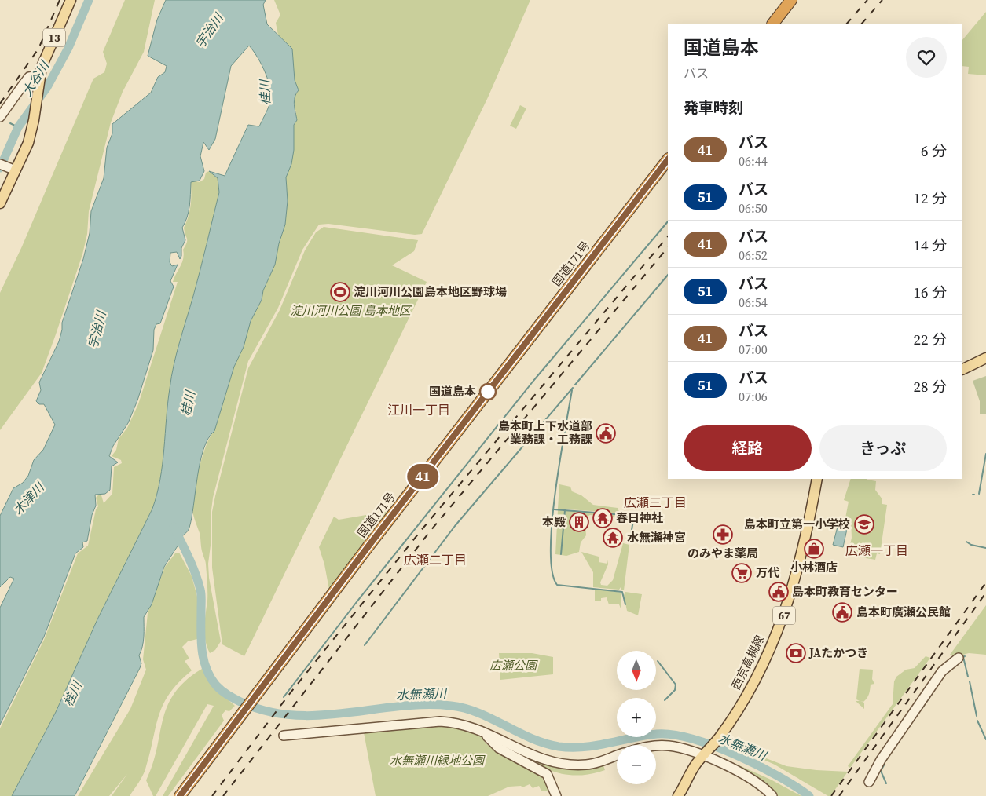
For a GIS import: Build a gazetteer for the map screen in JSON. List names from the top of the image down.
{
  "streets": {
    "highway": ["国道171号"],
    "main road": ["13", "67", "西京高槻線"]
  },
  "districts": [
    "江川一丁目",
    "広瀬三丁目",
    "広瀬一丁目",
    "広瀬二丁目"
  ],
  "water": [
    "宇治川",
    "大谷川",
    "桂川",
    "木津川",
    "水無瀬川"
  ],
  "parks": ["淀川河川公園 島本地区", "広瀬公園", "水無瀬川緑地公園"],
  "places": {
    "sports": ["淀川河川公園島本地区野球場"],
    "other": ["国道島本"],
    "public building": ["島本町上下水道部 業務課・工務課", "島本町教育センター", "島本町廣瀬公民館"],
    "temple": ["春日神社", "水無瀬神宮"],
    "building": ["本殿"],
    "school or university": ["島本町立第一小学校"],
    "pharmacy": ["のみやま薬局"],
    "shop": ["小林酒店"],
    "supermarket": ["万代"],
    "bank": ["JAたかつき"]
  },
  "lines": ["bus line 41"],
  "north": "bottom",
  "page": {
    "on_map": "41",
    "heading": [
      ["国道島本", "バス"],
      "発車時刻"
    ],
    "list": [
      {
        "mark": "41",
        "name": "バス",
        "note": "06:44",
        "value": "6 分"
      },
      {
        "mark": "51",
        "name": "バス",
        "note": "06:50",
        "value": "12 分"
      },
      {
        "mark": "41",
        "name": "バス",
        "note": "06:52",
        "value": "14 分"
      },
      {
        "mark": "51",
        "name": "バス",
        "note": "06:54",
        "value": "16 分"
      },
      {
        "mark": "41",
        "name": "バス",
        "note": "07:00",
        "value": "22 分"
      },
      {
        "mark": "51",
        "name": "バス",
        "note": "07:06",
        "value": "28 分"
      }
    ],
    "buttons": ["経路", "きっぷ"],
    "map_buttons": ["+", "−"]
  }
}
